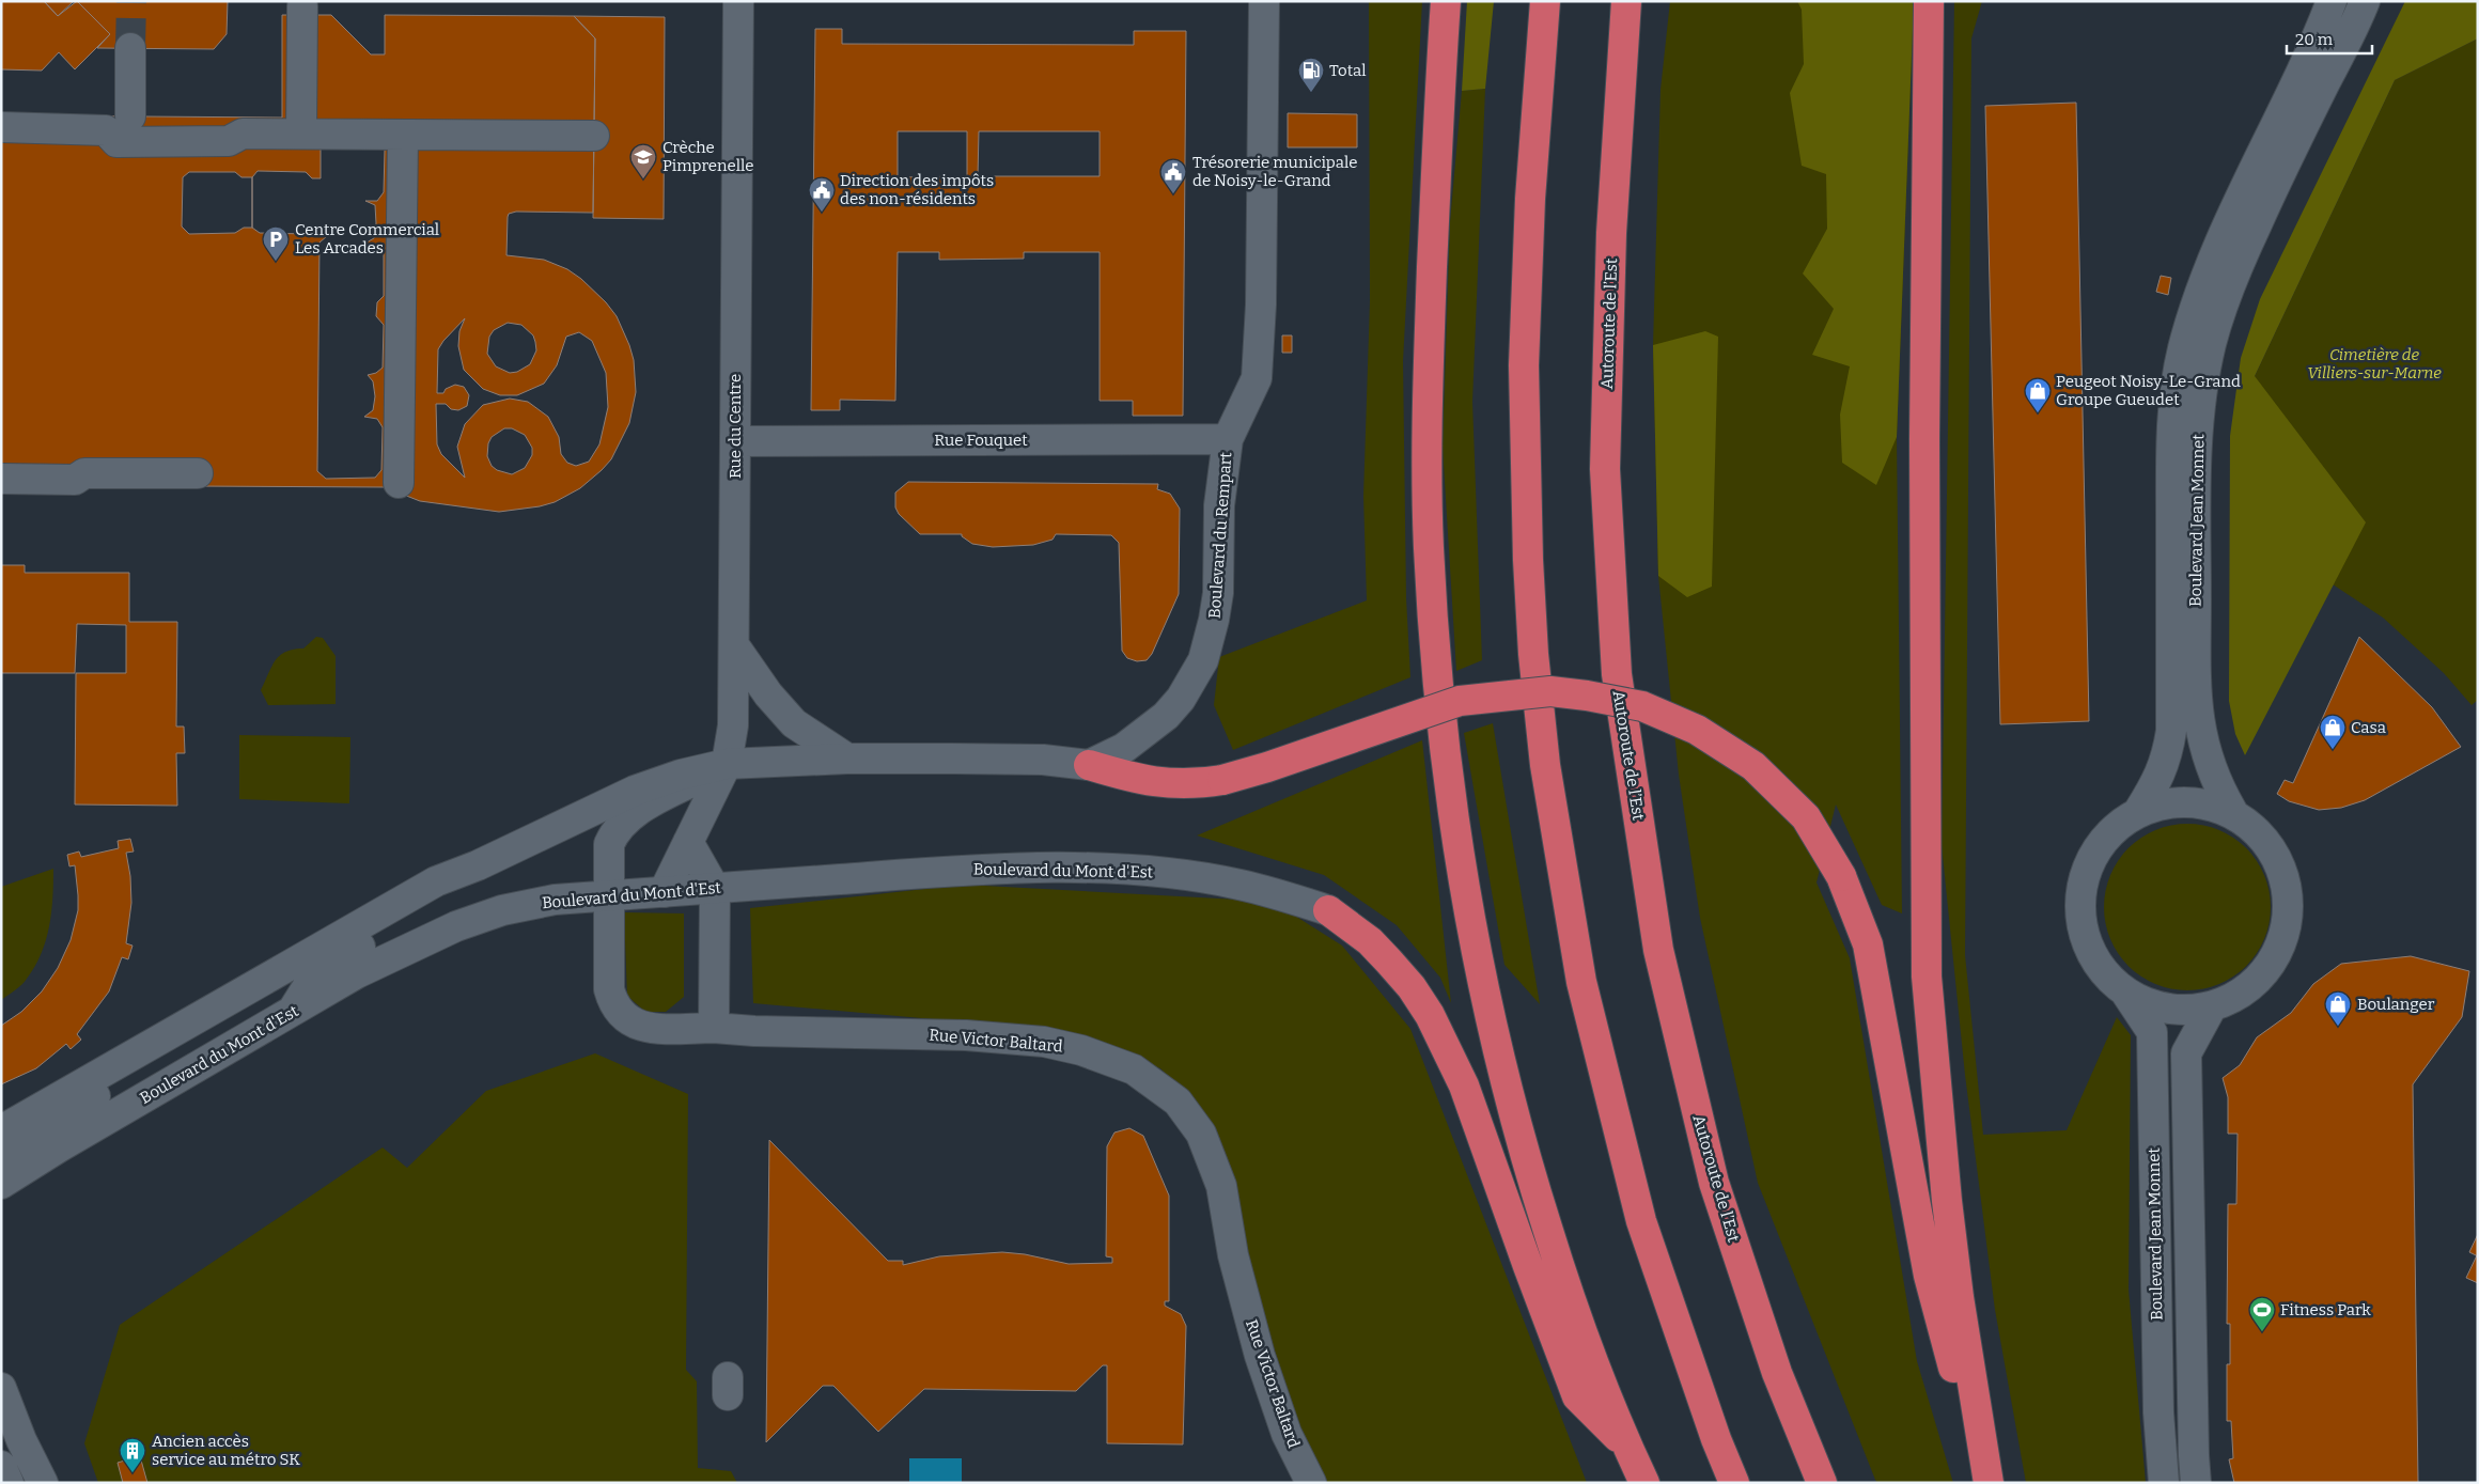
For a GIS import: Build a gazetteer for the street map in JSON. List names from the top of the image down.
{
  "streets": {
    "highway": ["Autoroute de l’Est"],
    "street": [
      "Rue du Centre",
      "Rue Fouquet",
      "Boulevard Jean Monnet",
      "Boulevard du Rempart",
      "Boulevard du Mont d'Est",
      "Rue Victor Baltard"
    ]
  },
  "crossings": [
    ["Rue du Centre", "Rue Fouquet"],
    ["Rue du Centre", "Boulevard du Mont d'Est"],
    ["Rue Fouquet", "Boulevard du Rempart"]
  ],
  "parks": ["Cimetière de Villiers-sur-Marne"],
  "places": {
    "fuel station": ["Total"],
    "school or university": ["Crèche Pimprenelle"],
    "public building": ["Trésorerie municipale de Noisy-le-Grand", "Direction des impôts des non-résidents"],
    "parking": ["Centre Commercial Les Arcades"],
    "shop": ["Peugeot Noisy-Le-Grand Groupe Gueudet", "Casa", "Boulanger"],
    "sports": ["Fitness Park"],
    "building": ["Ancien accès service au métro SK"]
  },
  "scale_bar": "20 m"
}
